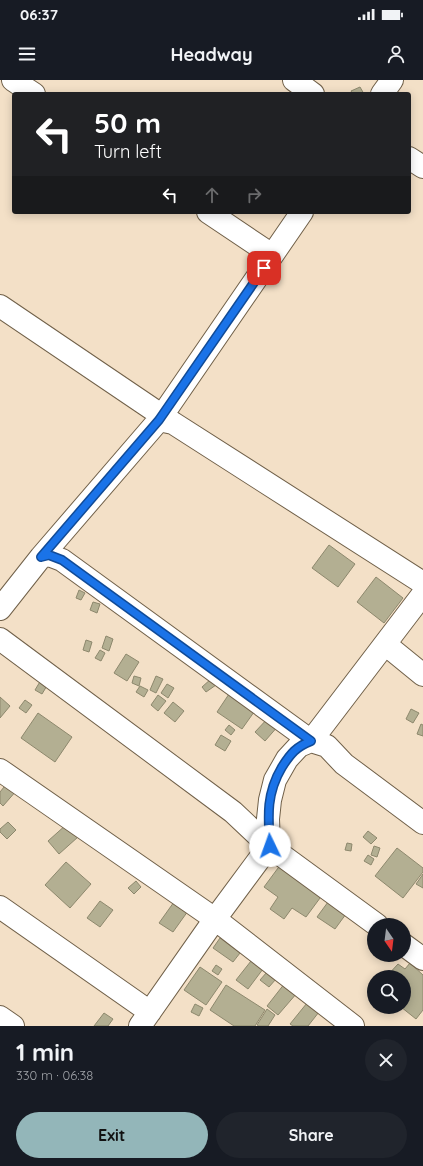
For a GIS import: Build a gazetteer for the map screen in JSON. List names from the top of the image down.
{
  "north": "bottom",
  "page": {
    "status": "06:37",
    "header": "Headway",
    "turn": ["50 m", "Turn left"],
    "heading": ["1 min", "330 m · 06:38"],
    "buttons": ["Exit", "Share"]
  }
}
